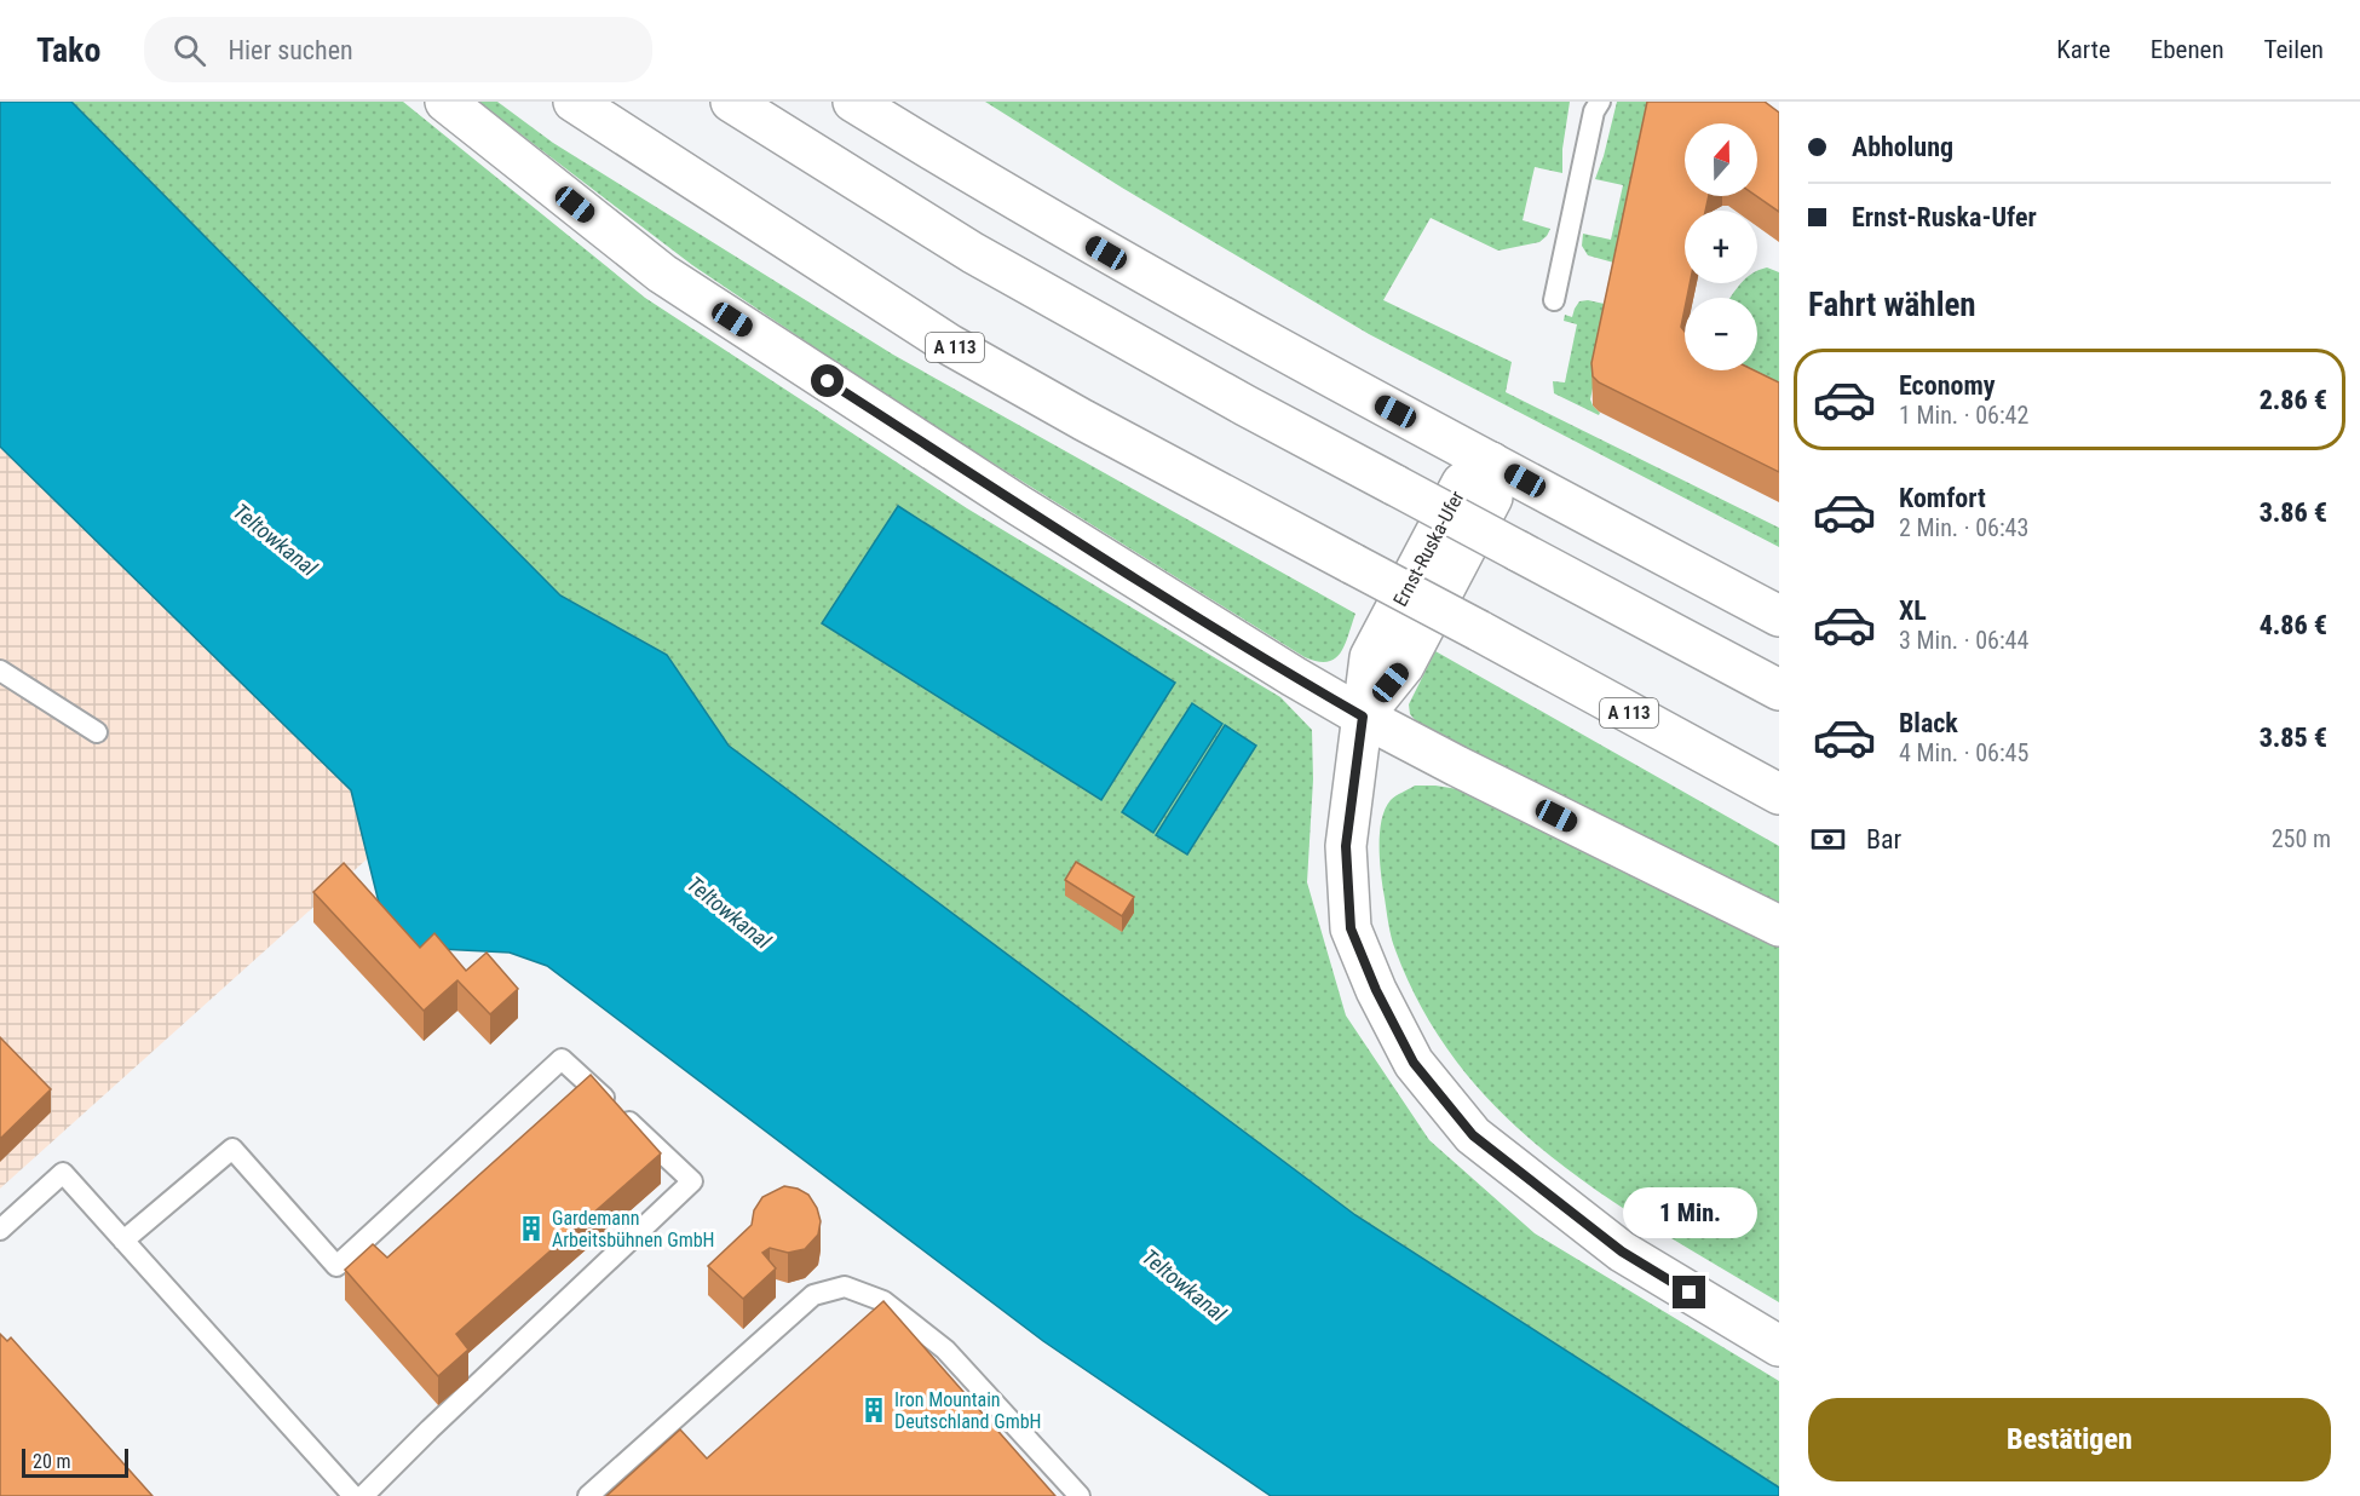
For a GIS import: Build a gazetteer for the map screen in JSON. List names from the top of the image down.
{
  "streets": {
    "main road": ["A 113", "Ernst-Ruska-Ufer"]
  },
  "water": ["Teltowkanal"],
  "places": {
    "building": ["Gardemann Arbeitsbühnen GmbH", "Iron Mountain Deutschland GmbH"]
  },
  "scale_bar": "20 m",
  "north": "top",
  "page": {
    "header": "Tako",
    "search": "Hier suchen",
    "nav": ["Karte", "Ebenen", "Teilen"],
    "banner": ["Abholung", "Ernst-Ruska-Ufer"],
    "map_buttons": ["+", "−"],
    "heading": "Fahrt wählen",
    "list": [
      {
        "name": "Economy",
        "note": "1 Min. · 06:42",
        "value": "2.86 €"
      },
      {
        "name": "Komfort",
        "note": "2 Min. · 06:43",
        "value": "3.86 €"
      },
      {
        "name": "XL",
        "note": "3 Min. · 06:44",
        "value": "4.86 €"
      },
      {
        "name": "Black",
        "note": "4 Min. · 06:45",
        "value": "3.85 €"
      }
    ],
    "pay": ["Bar", "250 m"],
    "bubble": "1 Min.",
    "buttons": "Bestätigen",
    "scale": "20 m"
  }
}
